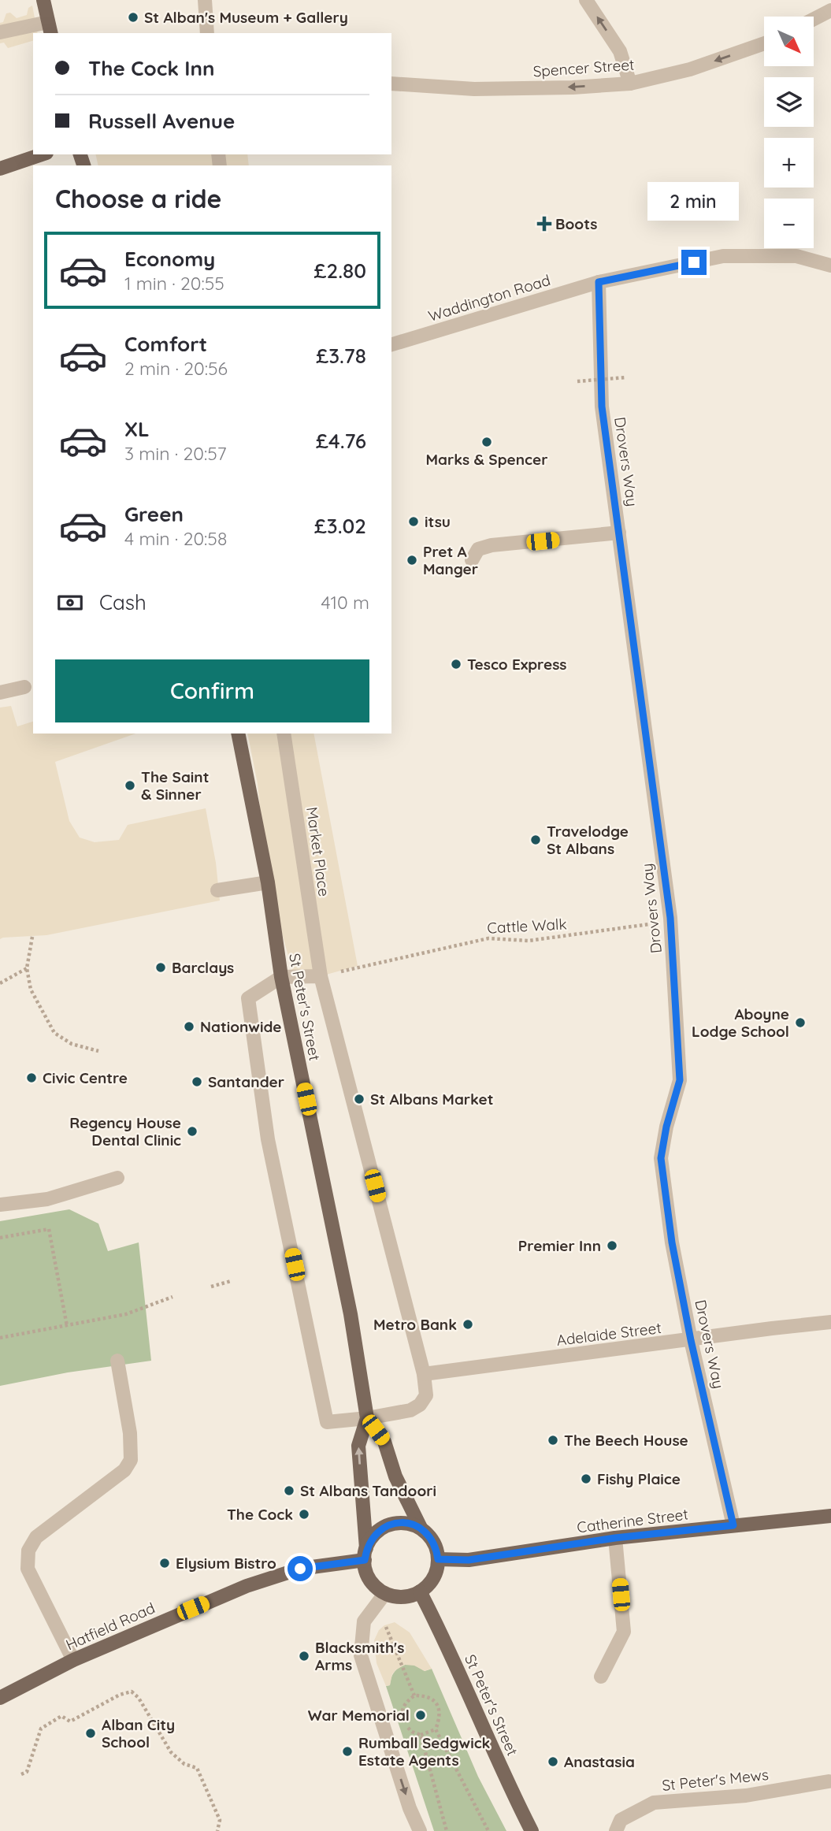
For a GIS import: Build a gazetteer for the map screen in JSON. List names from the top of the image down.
{
  "streets": {
    "main road": ["St Peter's Street", "Catherine Street", "Hatfield Road"],
    "street": [
      "Spencer Street",
      "Waddington Road",
      "Drovers Way",
      "Market Place",
      "Adelaide Street",
      "St Peter's Mews"
    ],
    "path": ["Cattle Walk"]
  },
  "crossings": [
    ["Waddington Road", "Drovers Way"],
    ["Drovers Way", "Cattle Walk"],
    ["Drovers Way", "Adelaide Street"],
    ["Drovers Way", "Catherine Street"],
    ["Market Place", "Cattle Walk"],
    ["Market Place", "St Peter's Street"],
    ["Market Place", "Adelaide Street"],
    ["St Peter's Street", "Catherine Street"],
    ["St Peter's Street", "Hatfield Road"],
    ["Catherine Street", "Hatfield Road"]
  ],
  "one_way": ["Spencer Street"],
  "places": {
    "other": [
      "St Alban's Museum + Gallery",
      "Marks & Spencer",
      "itsu",
      "Pret A Manger",
      "Tesco Express",
      "The Saint & Sinner",
      "Travelodge St Albans",
      "Barclays",
      "Aboyne Lodge School",
      "Nationwide",
      "Civic Centre",
      "Santander",
      "St Albans Market",
      "Regency House Dental Clinic",
      "Premier Inn",
      "Metro Bank",
      "The Beech House",
      "Fishy Plaice",
      "St Albans Tandoori",
      "The Cock",
      "Elysium Bistro",
      "Blacksmith's Arms",
      "War Memorial",
      "Alban City School",
      "Rumball Sedgwick Estate Agents",
      "Anastasia"
    ],
    "health": ["Boots"]
  },
  "north": "bottom right",
  "page": {
    "map_buttons": ["+", "−"],
    "banner": ["The Cock Inn", "Russell Avenue"],
    "heading": "Choose a ride",
    "bubble": "2 min",
    "list": [
      {
        "name": "Economy",
        "note": "1 min · 20:55",
        "value": "£2.80"
      },
      {
        "name": "Comfort",
        "note": "2 min · 20:56",
        "value": "£3.78"
      },
      {
        "name": "XL",
        "note": "3 min · 20:57",
        "value": "£4.76"
      },
      {
        "name": "Green",
        "note": "4 min · 20:58",
        "value": "£3.02"
      }
    ],
    "pay": ["Cash", "410 m"],
    "buttons": "Confirm"
  }
}
